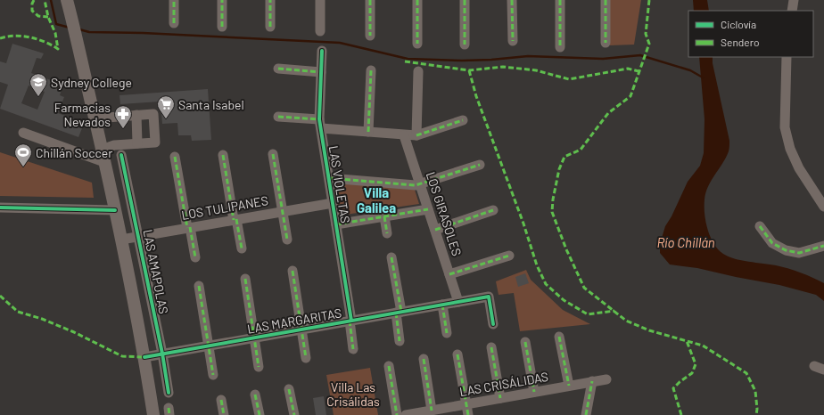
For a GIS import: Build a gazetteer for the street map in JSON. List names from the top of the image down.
{
  "streets": {
    "street": [
      "LAS VIOLETAS",
      "LOS TULIPANES",
      "LOS GIRASOLES",
      "LAS AMAPOLAS",
      "LAS MARGARITAS",
      "LAS CRISÁLIDAS"
    ]
  },
  "crossings": [
    ["LAS VIOLETAS", "LOS TULIPANES"],
    ["LAS VIOLETAS", "LAS MARGARITAS"],
    ["LOS TULIPANES", "LAS AMAPOLAS"],
    ["LOS GIRASOLES", "LAS MARGARITAS"],
    ["LAS AMAPOLAS", "LAS MARGARITAS"]
  ],
  "districts": ["Villa Galilea"],
  "water": ["Río Chillán"],
  "parks": ["Villa Las Crisálidas"],
  "places": {
    "school or university": ["Sydney College"],
    "supermarket": ["Santa Isabel"],
    "pharmacy": ["Farmacias Nevados"],
    "sports": ["Chillán Soccer"]
  },
  "legend": ["Ciclovía", "Sendero"]
}
